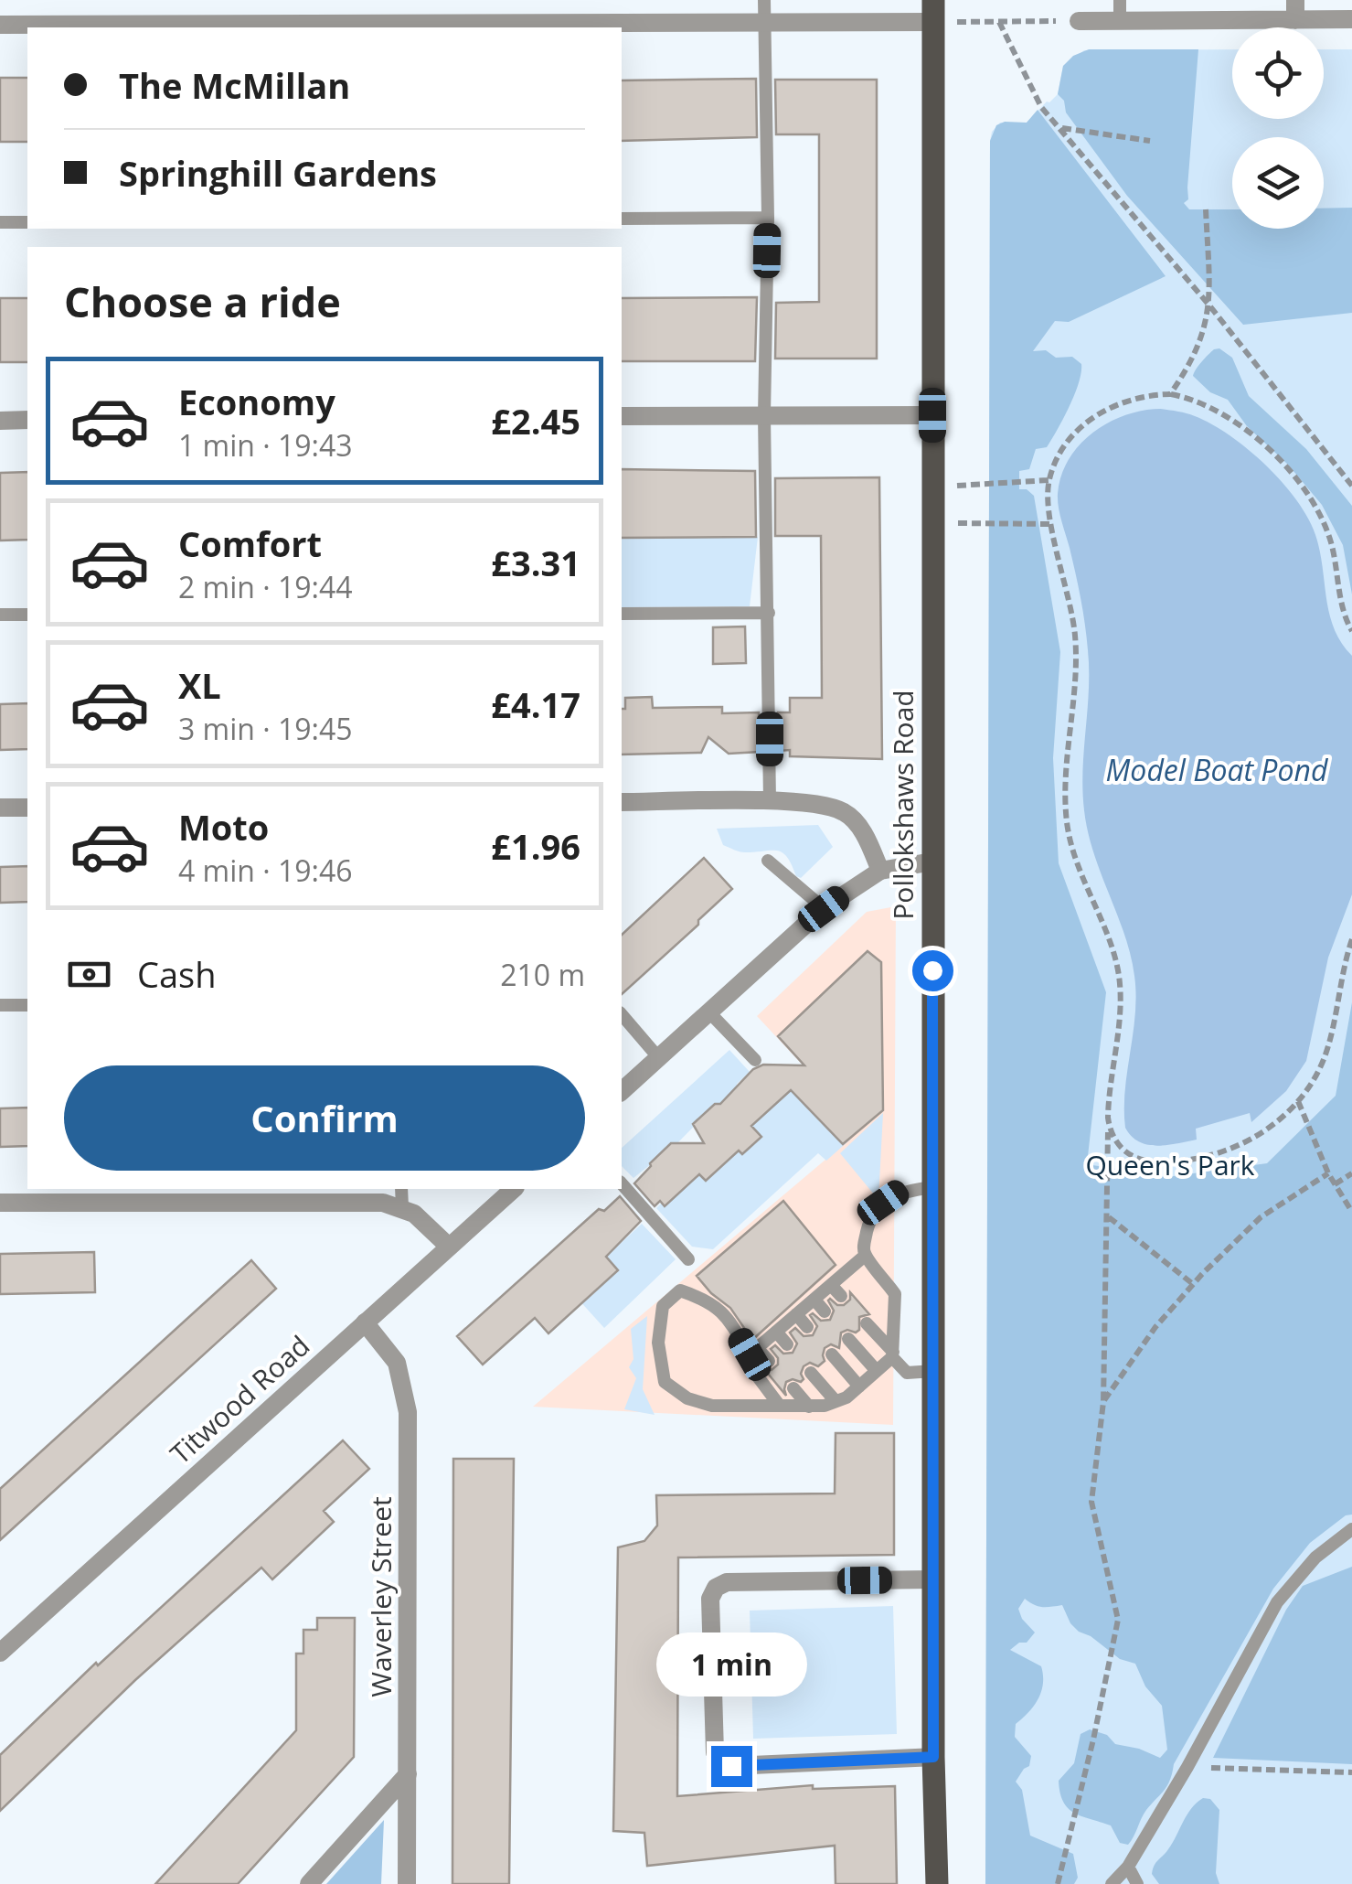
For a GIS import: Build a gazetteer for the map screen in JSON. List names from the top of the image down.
{
  "streets": {
    "main road": ["Pollokshaws Road"],
    "street": ["Titwood Road", "Waverley Street"]
  },
  "crossings": [
    ["Titwood Road", "Waverley Street"]
  ],
  "water": ["Model Boat Pond"],
  "parks": ["Queen's Park"],
  "page": {
    "banner": ["The McMillan", "Springhill Gardens"],
    "heading": "Choose a ride",
    "list": [
      {
        "name": "Economy",
        "note": "1 min · 19:43",
        "value": "£2.45"
      },
      {
        "name": "Comfort",
        "note": "2 min · 19:44",
        "value": "£3.31"
      },
      {
        "name": "XL",
        "note": "3 min · 19:45",
        "value": "£4.17"
      },
      {
        "name": "Moto",
        "note": "4 min · 19:46",
        "value": "£1.96"
      }
    ],
    "pay": ["Cash", "210 m"],
    "buttons": "Confirm",
    "bubble": "1 min"
  }
}
